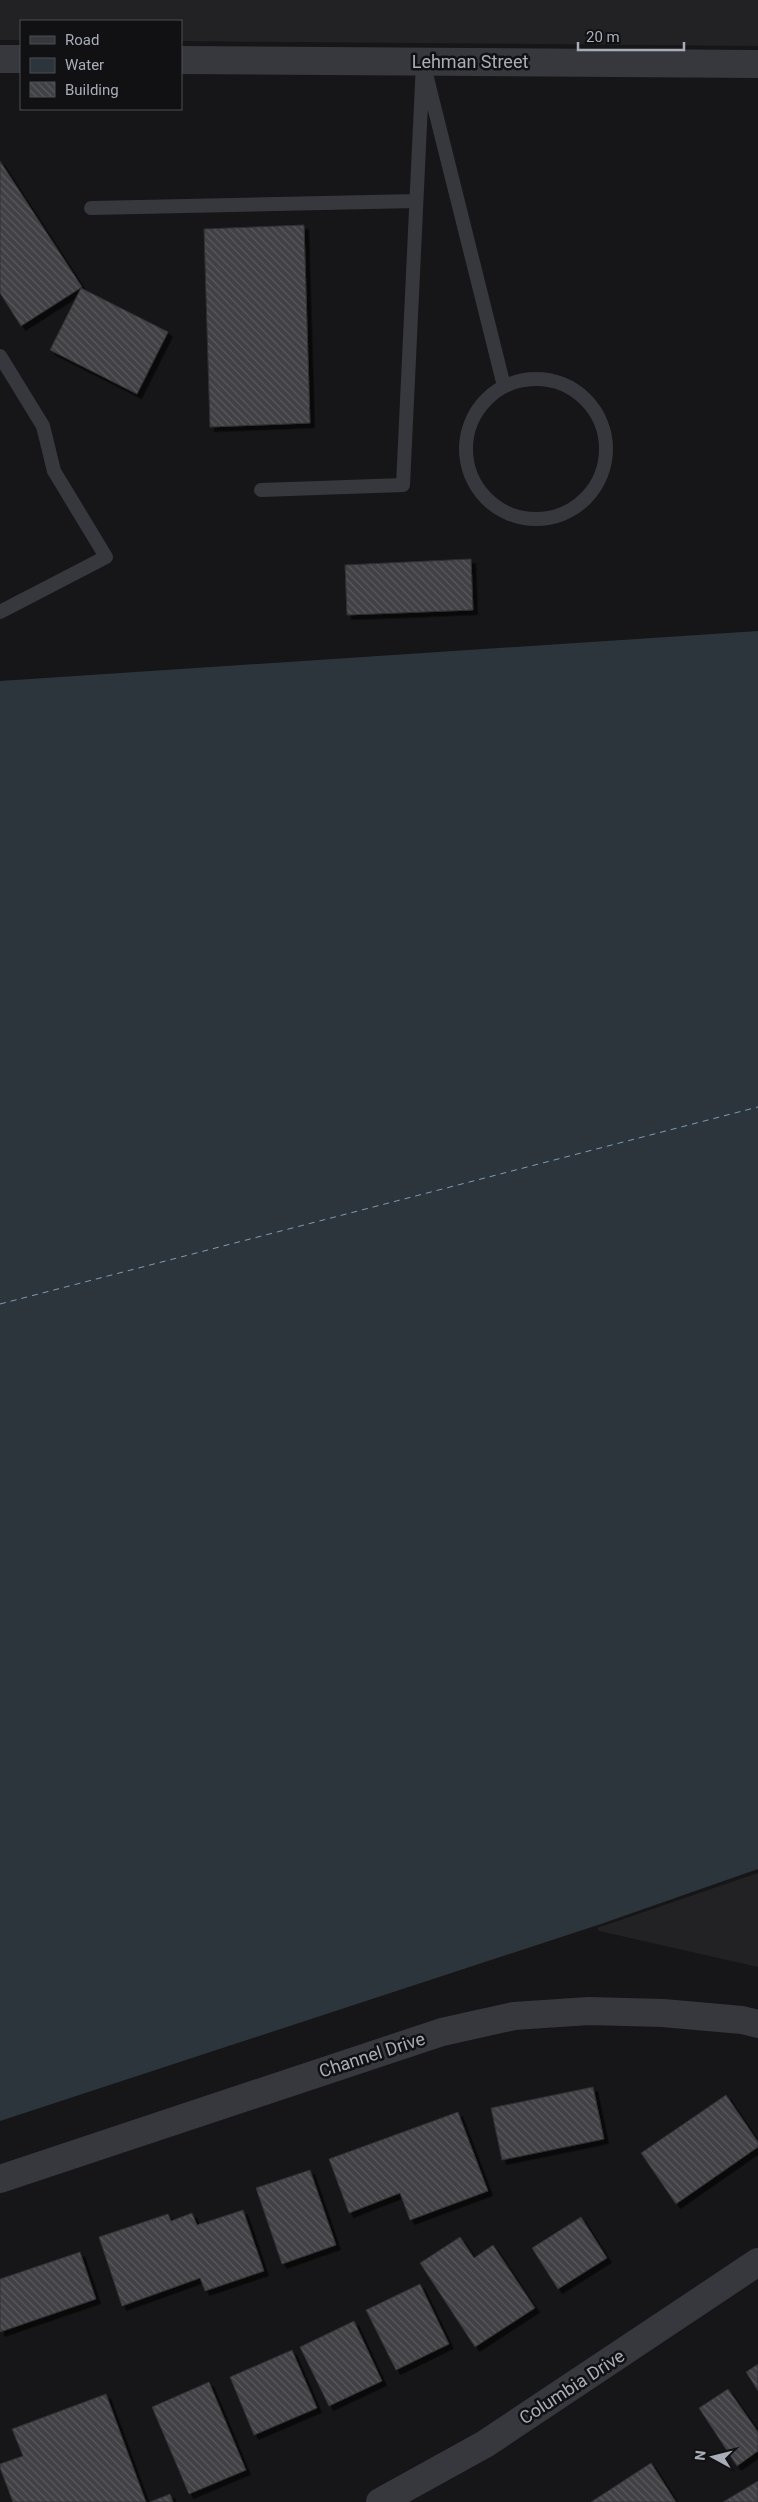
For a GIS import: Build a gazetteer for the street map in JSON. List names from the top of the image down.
{
  "streets": {
    "street": ["Lehman Street", "Channel Drive", "Columbia Drive"]
  },
  "legend": ["Road", "Water", "Building"],
  "scale_bar": "20 m",
  "north": "left"
}
